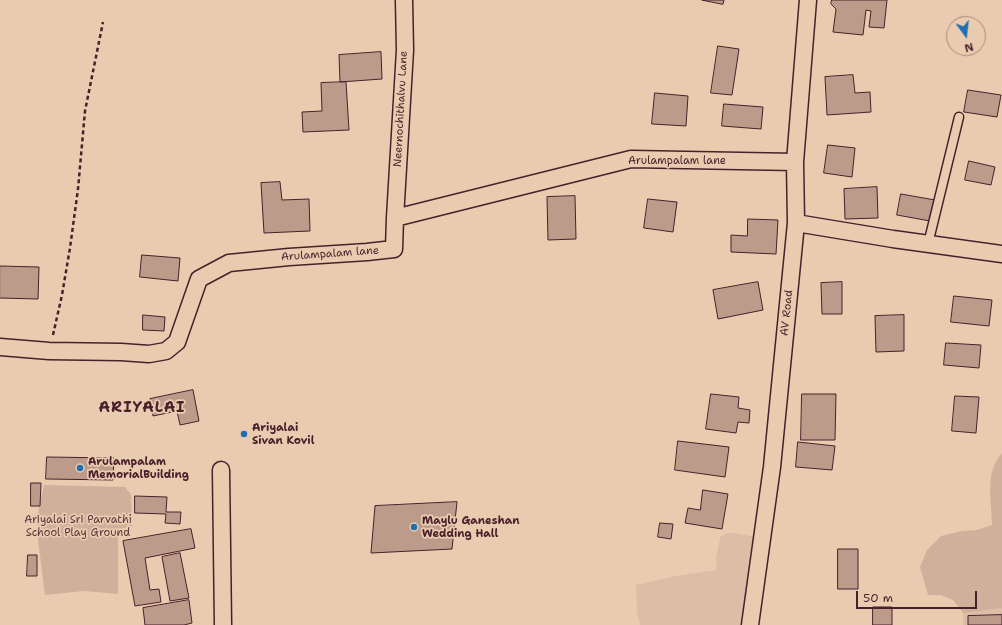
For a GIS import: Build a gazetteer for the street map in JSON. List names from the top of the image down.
{
  "streets": {
    "street": ["Neernochithalvu Lane", "Arulampalam lane", "AV Road"]
  },
  "crossings": [
    ["Neernochithalvu Lane", "Arulampalam lane"],
    ["Arulampalam lane", "AV Road"]
  ],
  "districts": ["ARIYALAI"],
  "parks": ["Ariyalai Sri Parvathi School Play Ground"],
  "places": ["Ariyalai Sivan Kovil", "Arulampalam MemorialBuilding", "Maylu Ganeshan Wedding Hall"],
  "scale_bar": "50 m",
  "north": "bottom"
}
